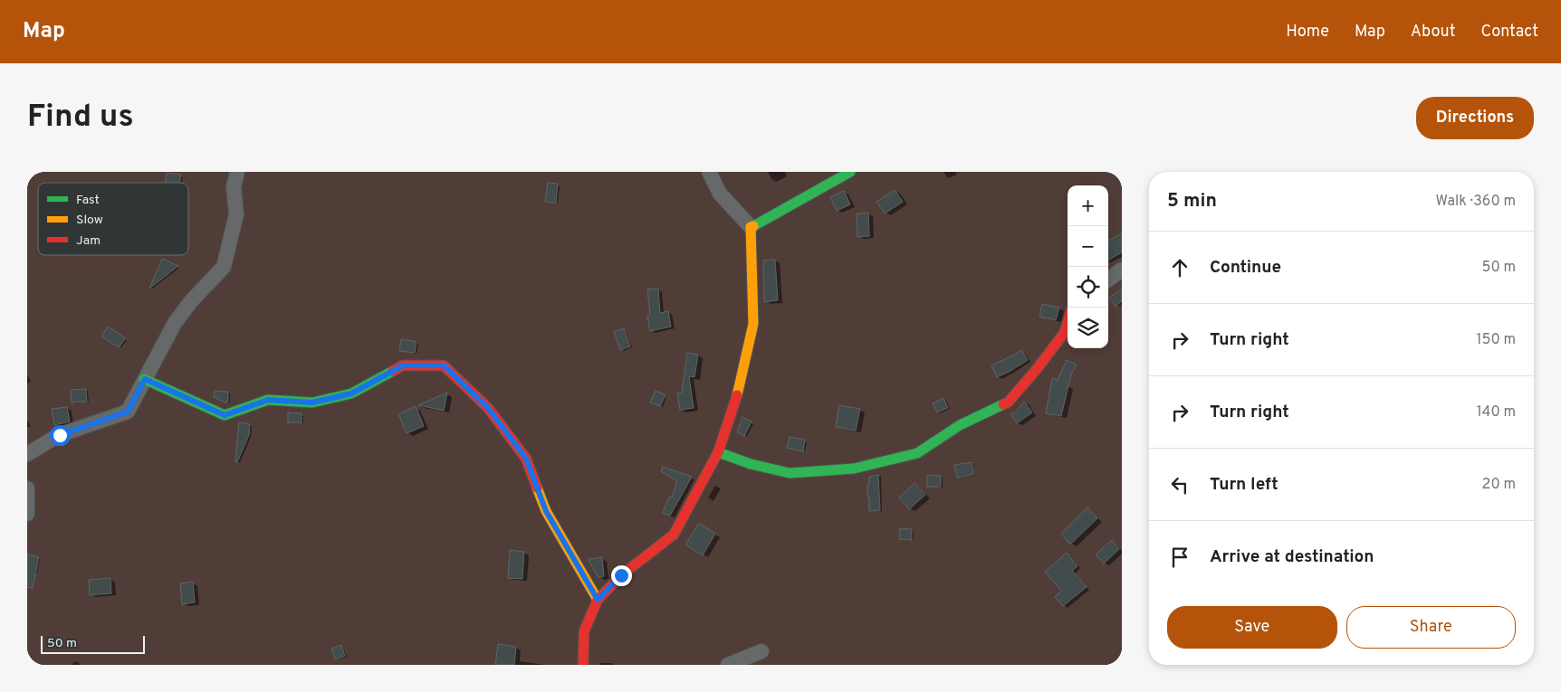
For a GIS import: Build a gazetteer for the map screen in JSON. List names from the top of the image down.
{
  "legend": ["Fast", "Slow", "Jam"],
  "scale_bar": "50 m",
  "page": {
    "header": "Map",
    "nav": [
      "Home",
      "Map",
      "About",
      "Contact"
    ],
    "buttons": [
      "Directions",
      ["Save", "Share"]
    ],
    "title": "Find us",
    "heading": ["5 min", "Walk · 360 m"],
    "map_buttons": ["+", "−"],
    "list": [
      ["Continue", "50 m"],
      ["Turn right", "150 m"],
      ["Turn right", "140 m"],
      ["Turn left", "20 m"],
      "Arrive at destination"
    ],
    "scale": "50 m"
  }
}
